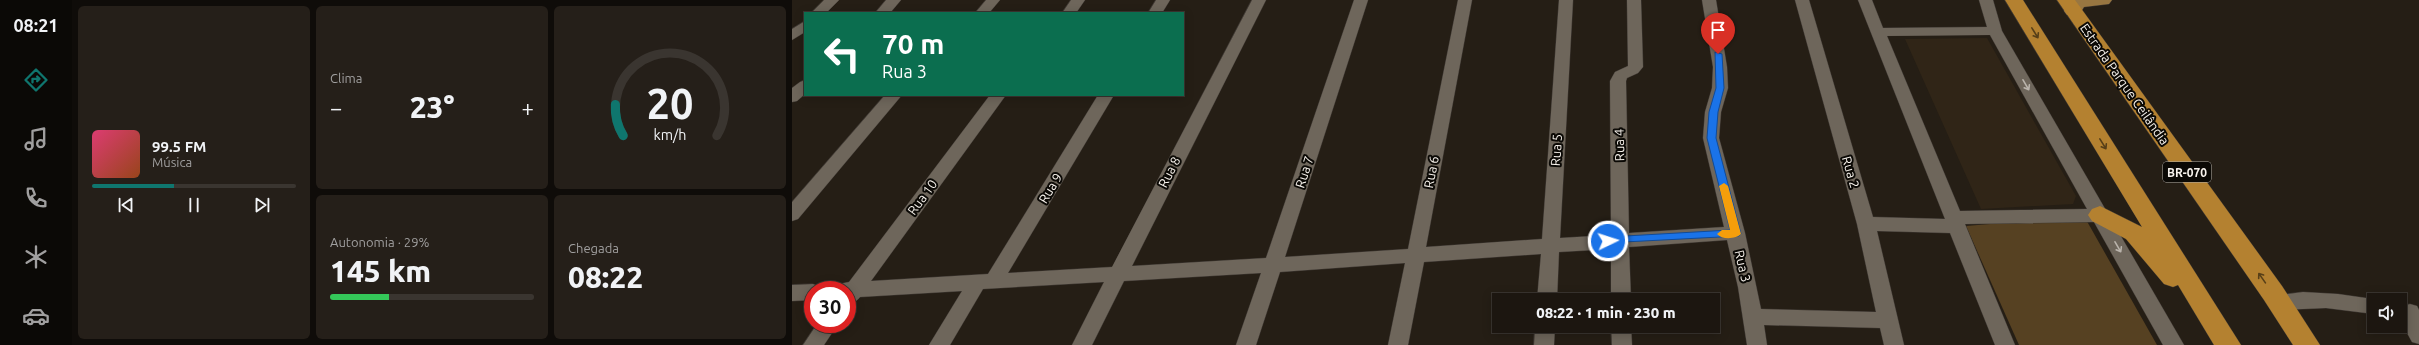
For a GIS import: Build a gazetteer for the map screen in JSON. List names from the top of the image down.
{
  "streets": {
    "highway": ["Estrada Parque Ceilândia", "BR-070"],
    "street": [
      "Rua 4",
      "Rua 5",
      "Rua 8",
      "Rua 7",
      "Rua 6",
      "Rua 2",
      "Rua 9",
      "Rua 10",
      "Rua 3"
    ]
  },
  "page": {
    "tabs": "08:21",
    "tile": [
      "Clima",
      ["Autonomia · 29%", "145 km"],
      ["Chegada", "08:22"]
    ],
    "turn": ["70 m", "Rua 3"],
    "heat": ["−", "23°", "+"],
    "song": ["99.5 FM", "Música"],
    "limit": "30",
    "trip": "08:22 · 1 min · 230 m",
    "gauge": ["20", "km/h"]
  }
}
